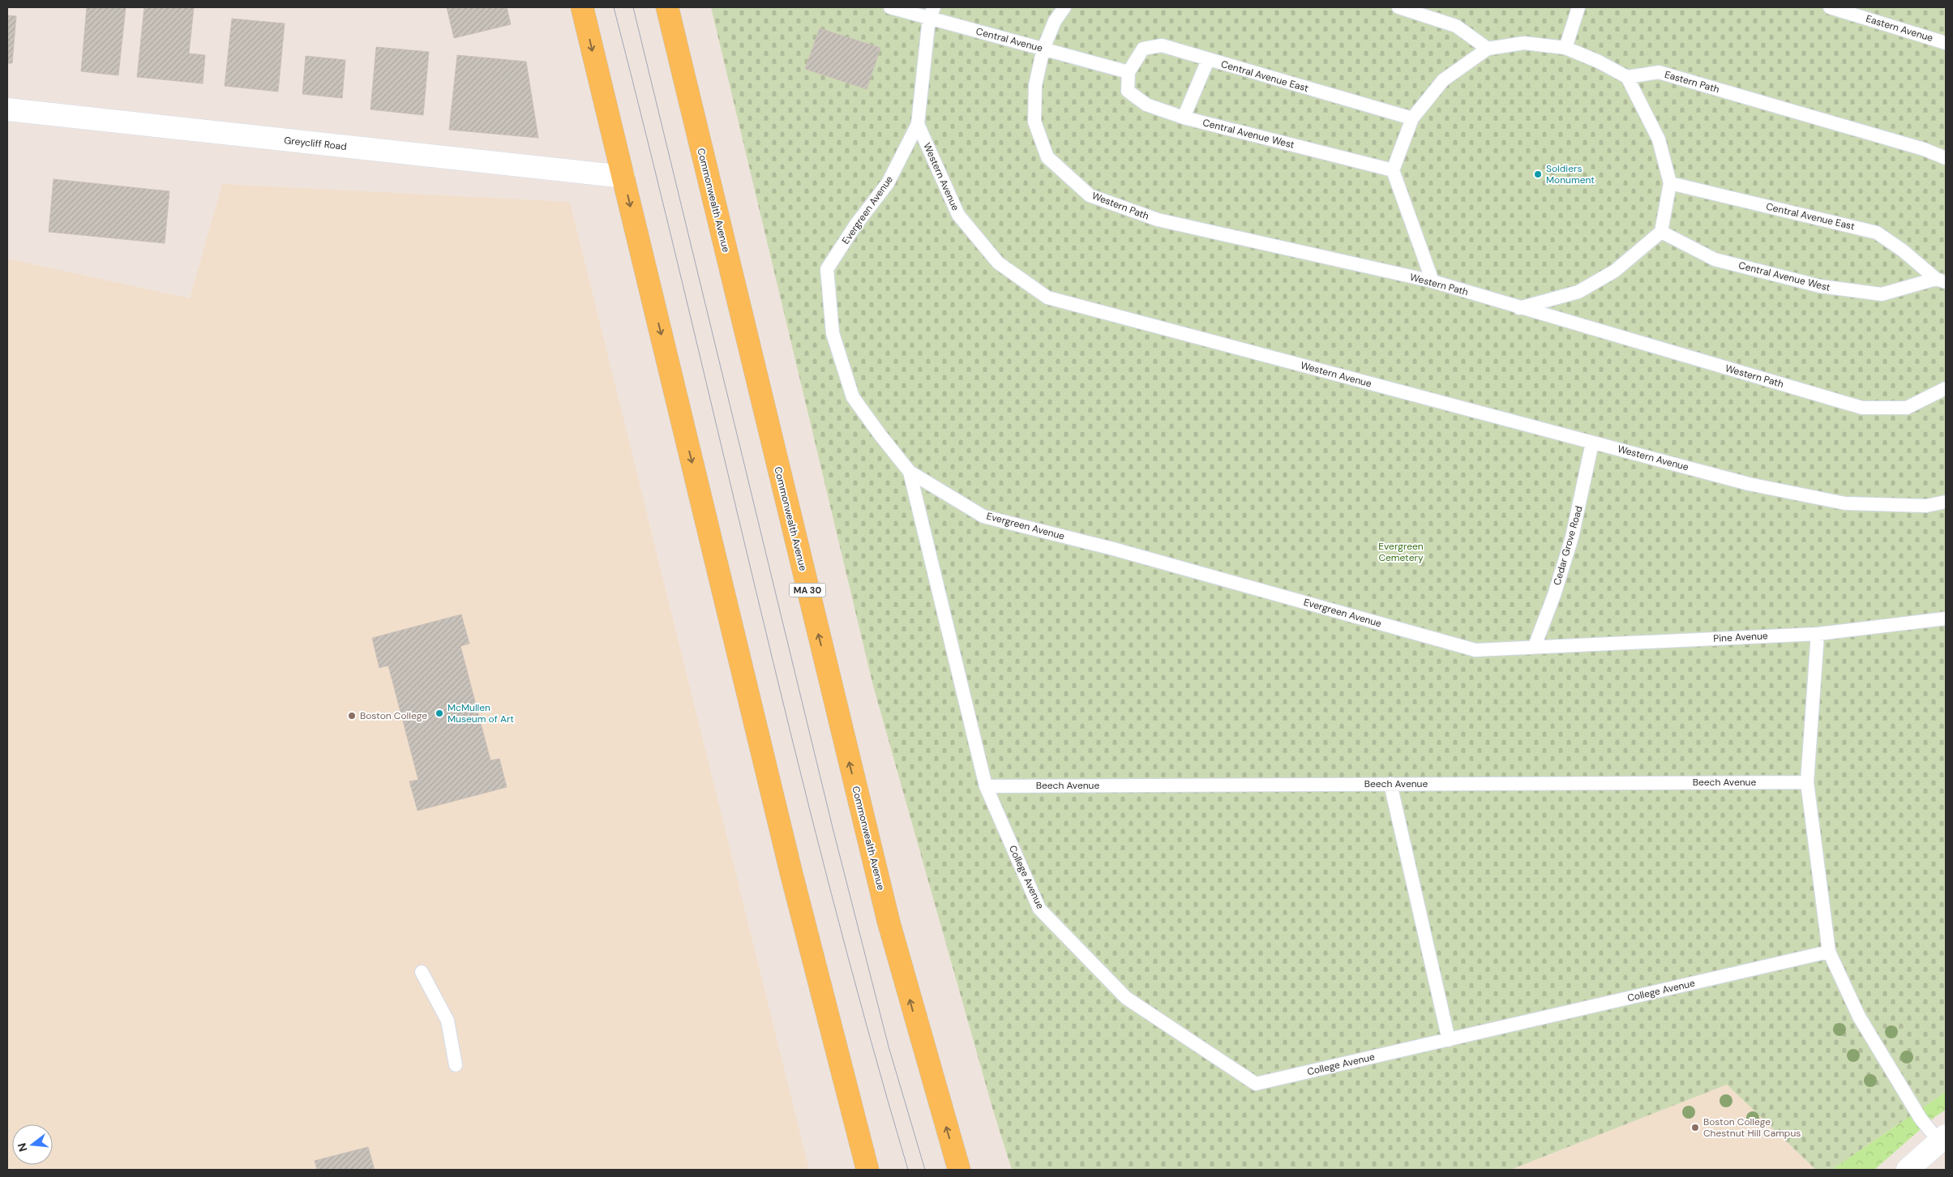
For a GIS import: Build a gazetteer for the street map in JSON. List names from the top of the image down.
{
  "streets": {
    "main road": ["Commonwealth Avenue", "MA 30"],
    "street": ["Greycliff Road"],
    "lane": [
      "Eastern Avenue",
      "Central Avenue",
      "Central Avenue East",
      "Eastern Path",
      "Central Avenue West",
      "Western Avenue",
      "Western Path",
      "Evergreen Avenue",
      "Cedar Grove Road",
      "Pine Avenue",
      "Beech Avenue",
      "College Avenue"
    ]
  },
  "crossings": [
    ["Central Avenue", "Central Avenue East"],
    ["Central Avenue", "Central Avenue West"],
    ["Central Avenue", "Western Path"],
    ["Central Avenue East", "Central Avenue West"],
    ["Western Avenue", "Evergreen Avenue"],
    ["Western Avenue", "Cedar Grove Road"],
    ["Evergreen Avenue", "Cedar Grove Road"],
    ["Evergreen Avenue", "Pine Avenue"],
    ["Evergreen Avenue", "College Avenue"],
    ["Cedar Grove Road", "Pine Avenue"],
    ["Beech Avenue", "College Avenue"]
  ],
  "parks": ["Evergreen Cemetery"],
  "places": [
    "Soldiers Monument",
    "McMullen Museum of Art",
    "Boston College",
    "Boston College Chestnut Hill Campus"
  ],
  "north": "left"
}
